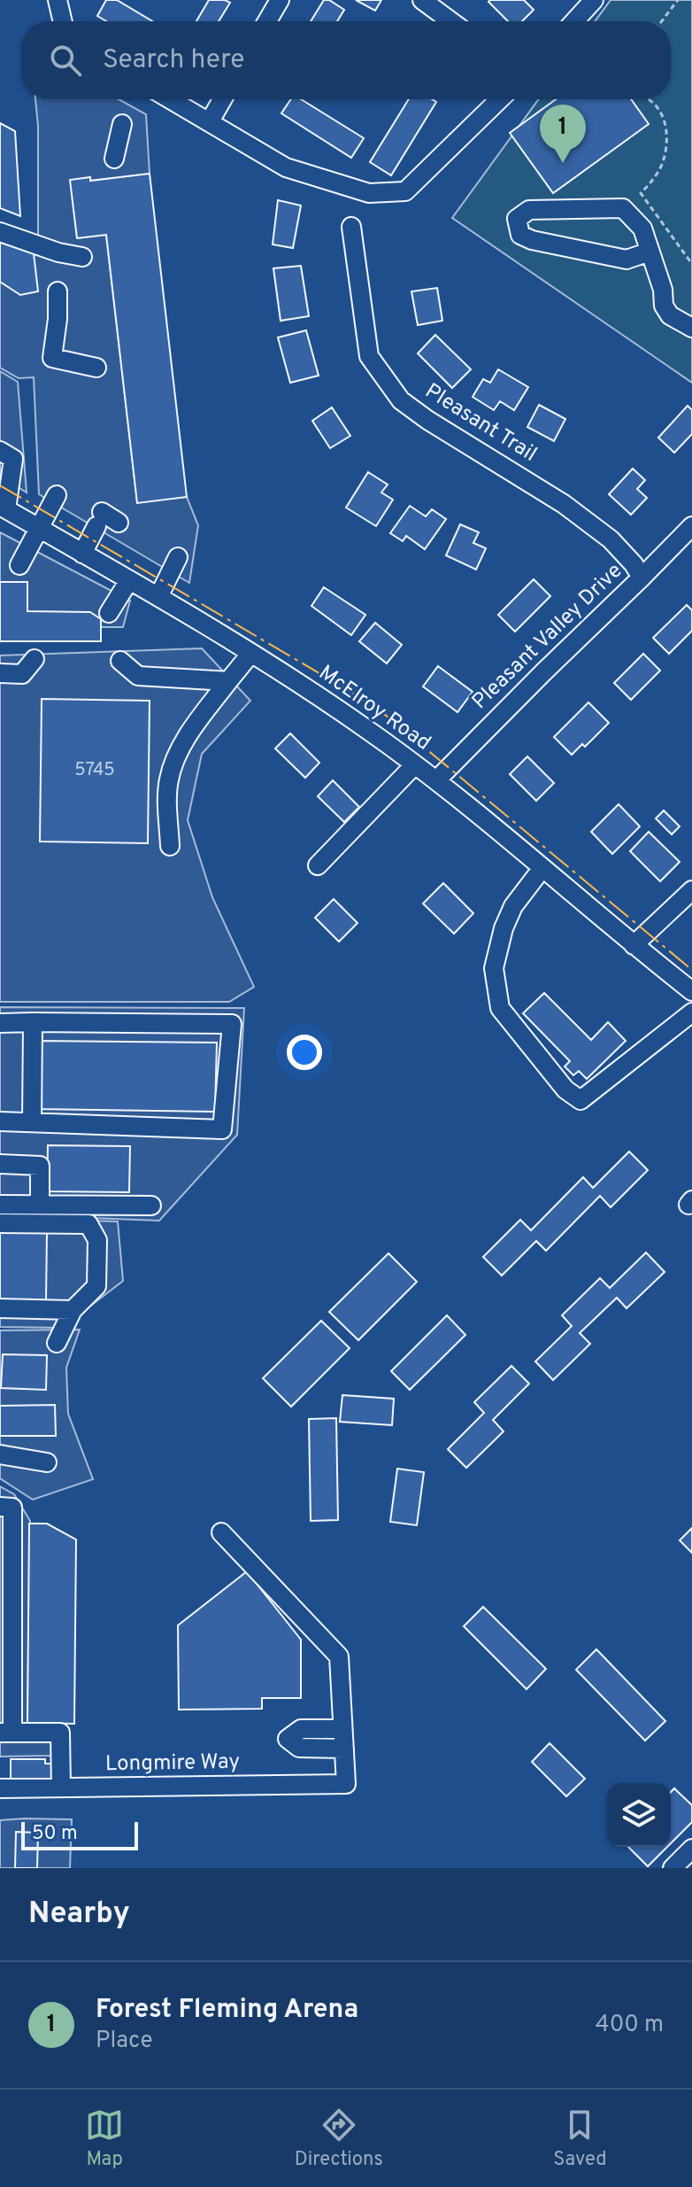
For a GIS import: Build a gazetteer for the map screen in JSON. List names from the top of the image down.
{
  "streets": {
    "street": [
      "Pleasant Trail",
      "Pleasant Valley Drive",
      "McElroy Road",
      "Longmire Way"
    ]
  },
  "crossings": [
    ["Pleasant Trail", "Pleasant Valley Drive"],
    ["Pleasant Valley Drive", "McElroy Road"]
  ],
  "house_numbers": ["5745"],
  "scale_bar": "50 m",
  "page": {
    "search": "Search here",
    "pins": "1",
    "scale": "50 m",
    "heading": "Nearby",
    "list": [
      {
        "mark": "1",
        "name": "Forest Fleming Arena",
        "note": "Place",
        "value": "400 m"
      }
    ],
    "nav": ["Map", "Directions", "Saved"]
  }
}
